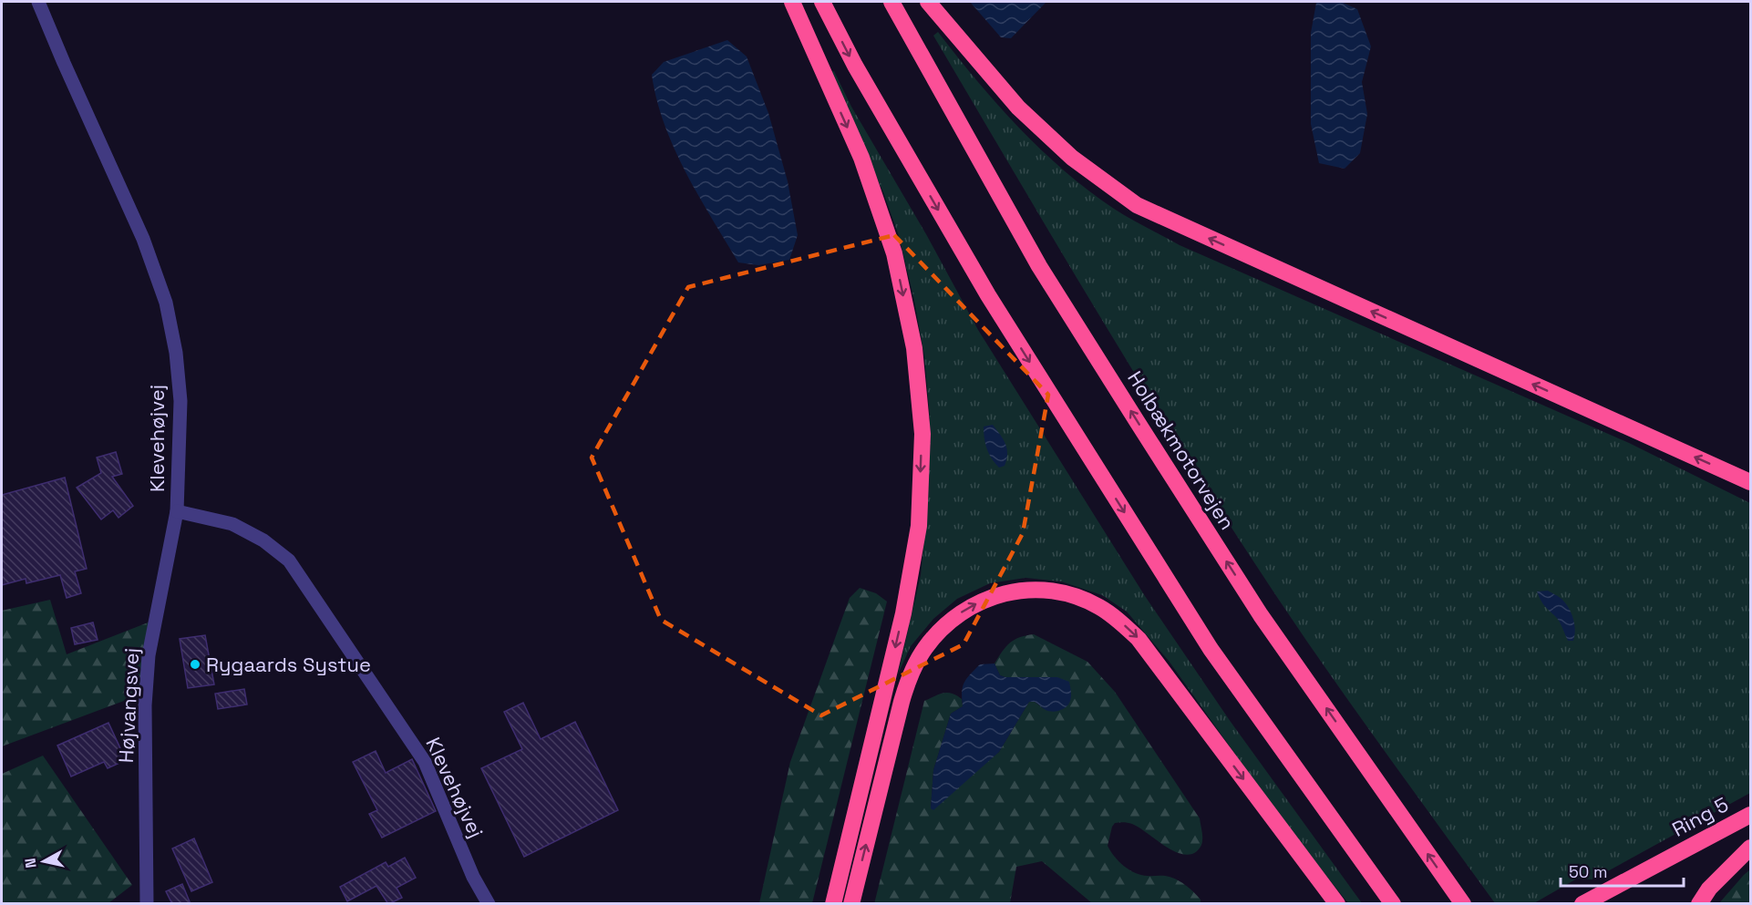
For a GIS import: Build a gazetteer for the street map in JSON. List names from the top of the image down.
{
  "streets": {
    "highway": ["Holbækmotorvejen", "Ring 5"],
    "street": ["Klevehøjvej", "Højvangsvej"]
  },
  "crossings": [
    ["Klevehøjvej", "Højvangsvej"]
  ],
  "places": ["Rygaards Systue"],
  "scale_bar": "50 m",
  "north": "left"
}
